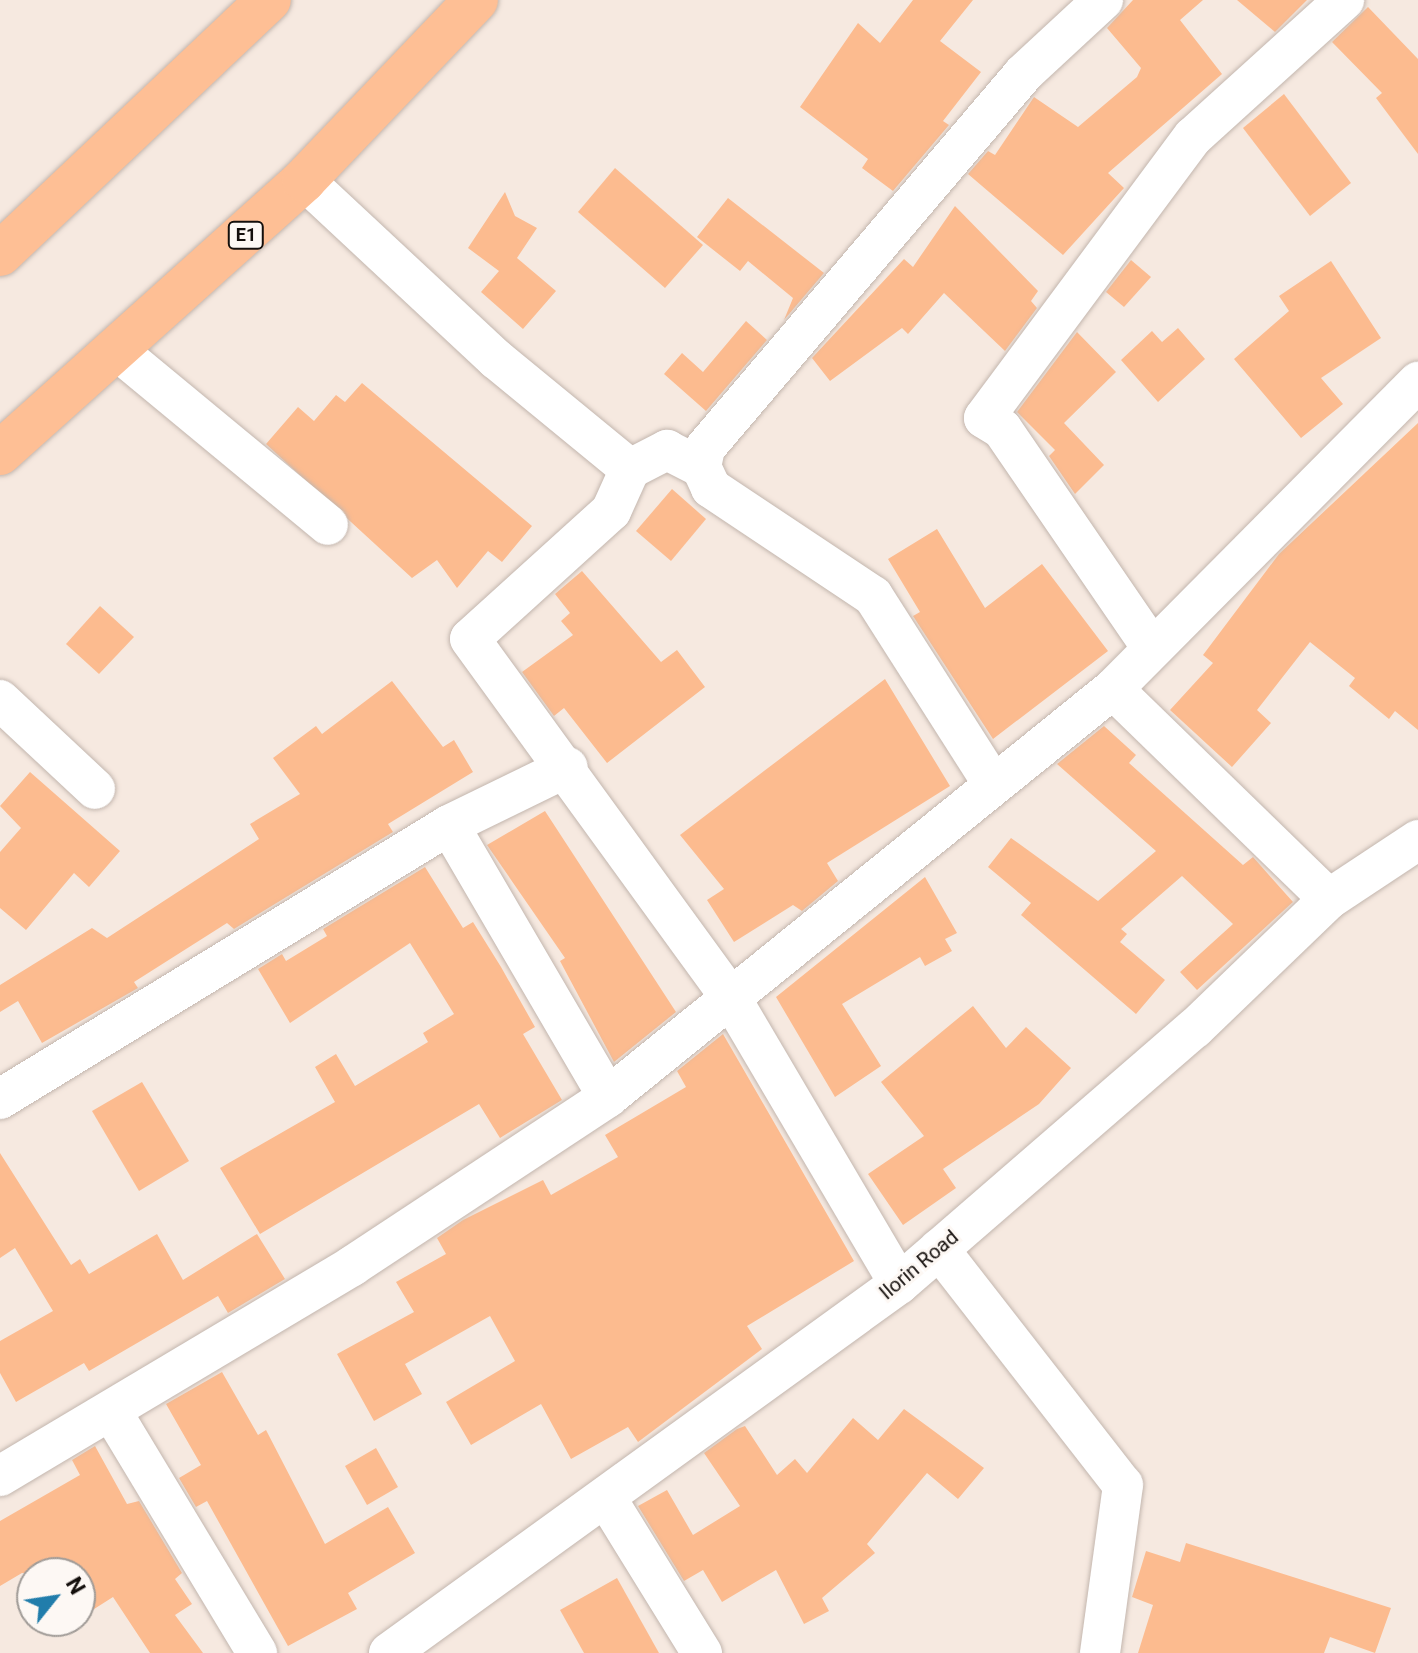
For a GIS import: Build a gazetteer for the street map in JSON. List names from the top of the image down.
{
  "streets": {
    "highway": ["E1"],
    "street": ["Ilorin Road"]
  },
  "north": "top right"
}
